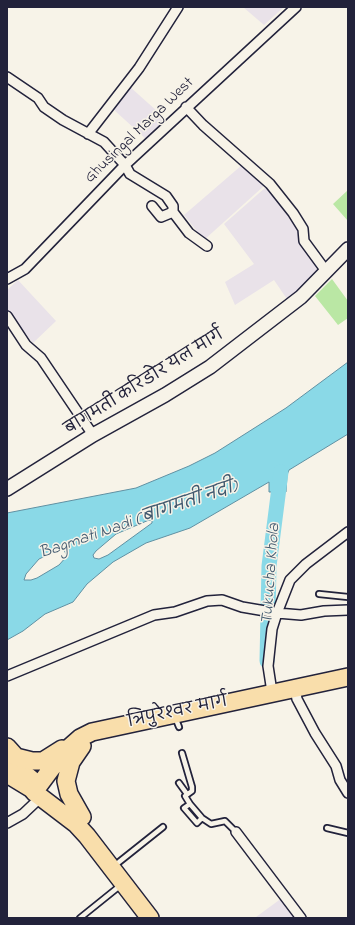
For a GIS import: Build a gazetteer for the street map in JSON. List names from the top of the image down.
{
  "streets": {
    "highway": ["त्रिपुरेश्वर मार्ग"],
    "street": ["Ghusingal Marga West", "बागमती करिडोर यल मार्ग"]
  },
  "water": ["Bagmati Nadi (बागमती नदी)", "Tukucha Khola"]
}
